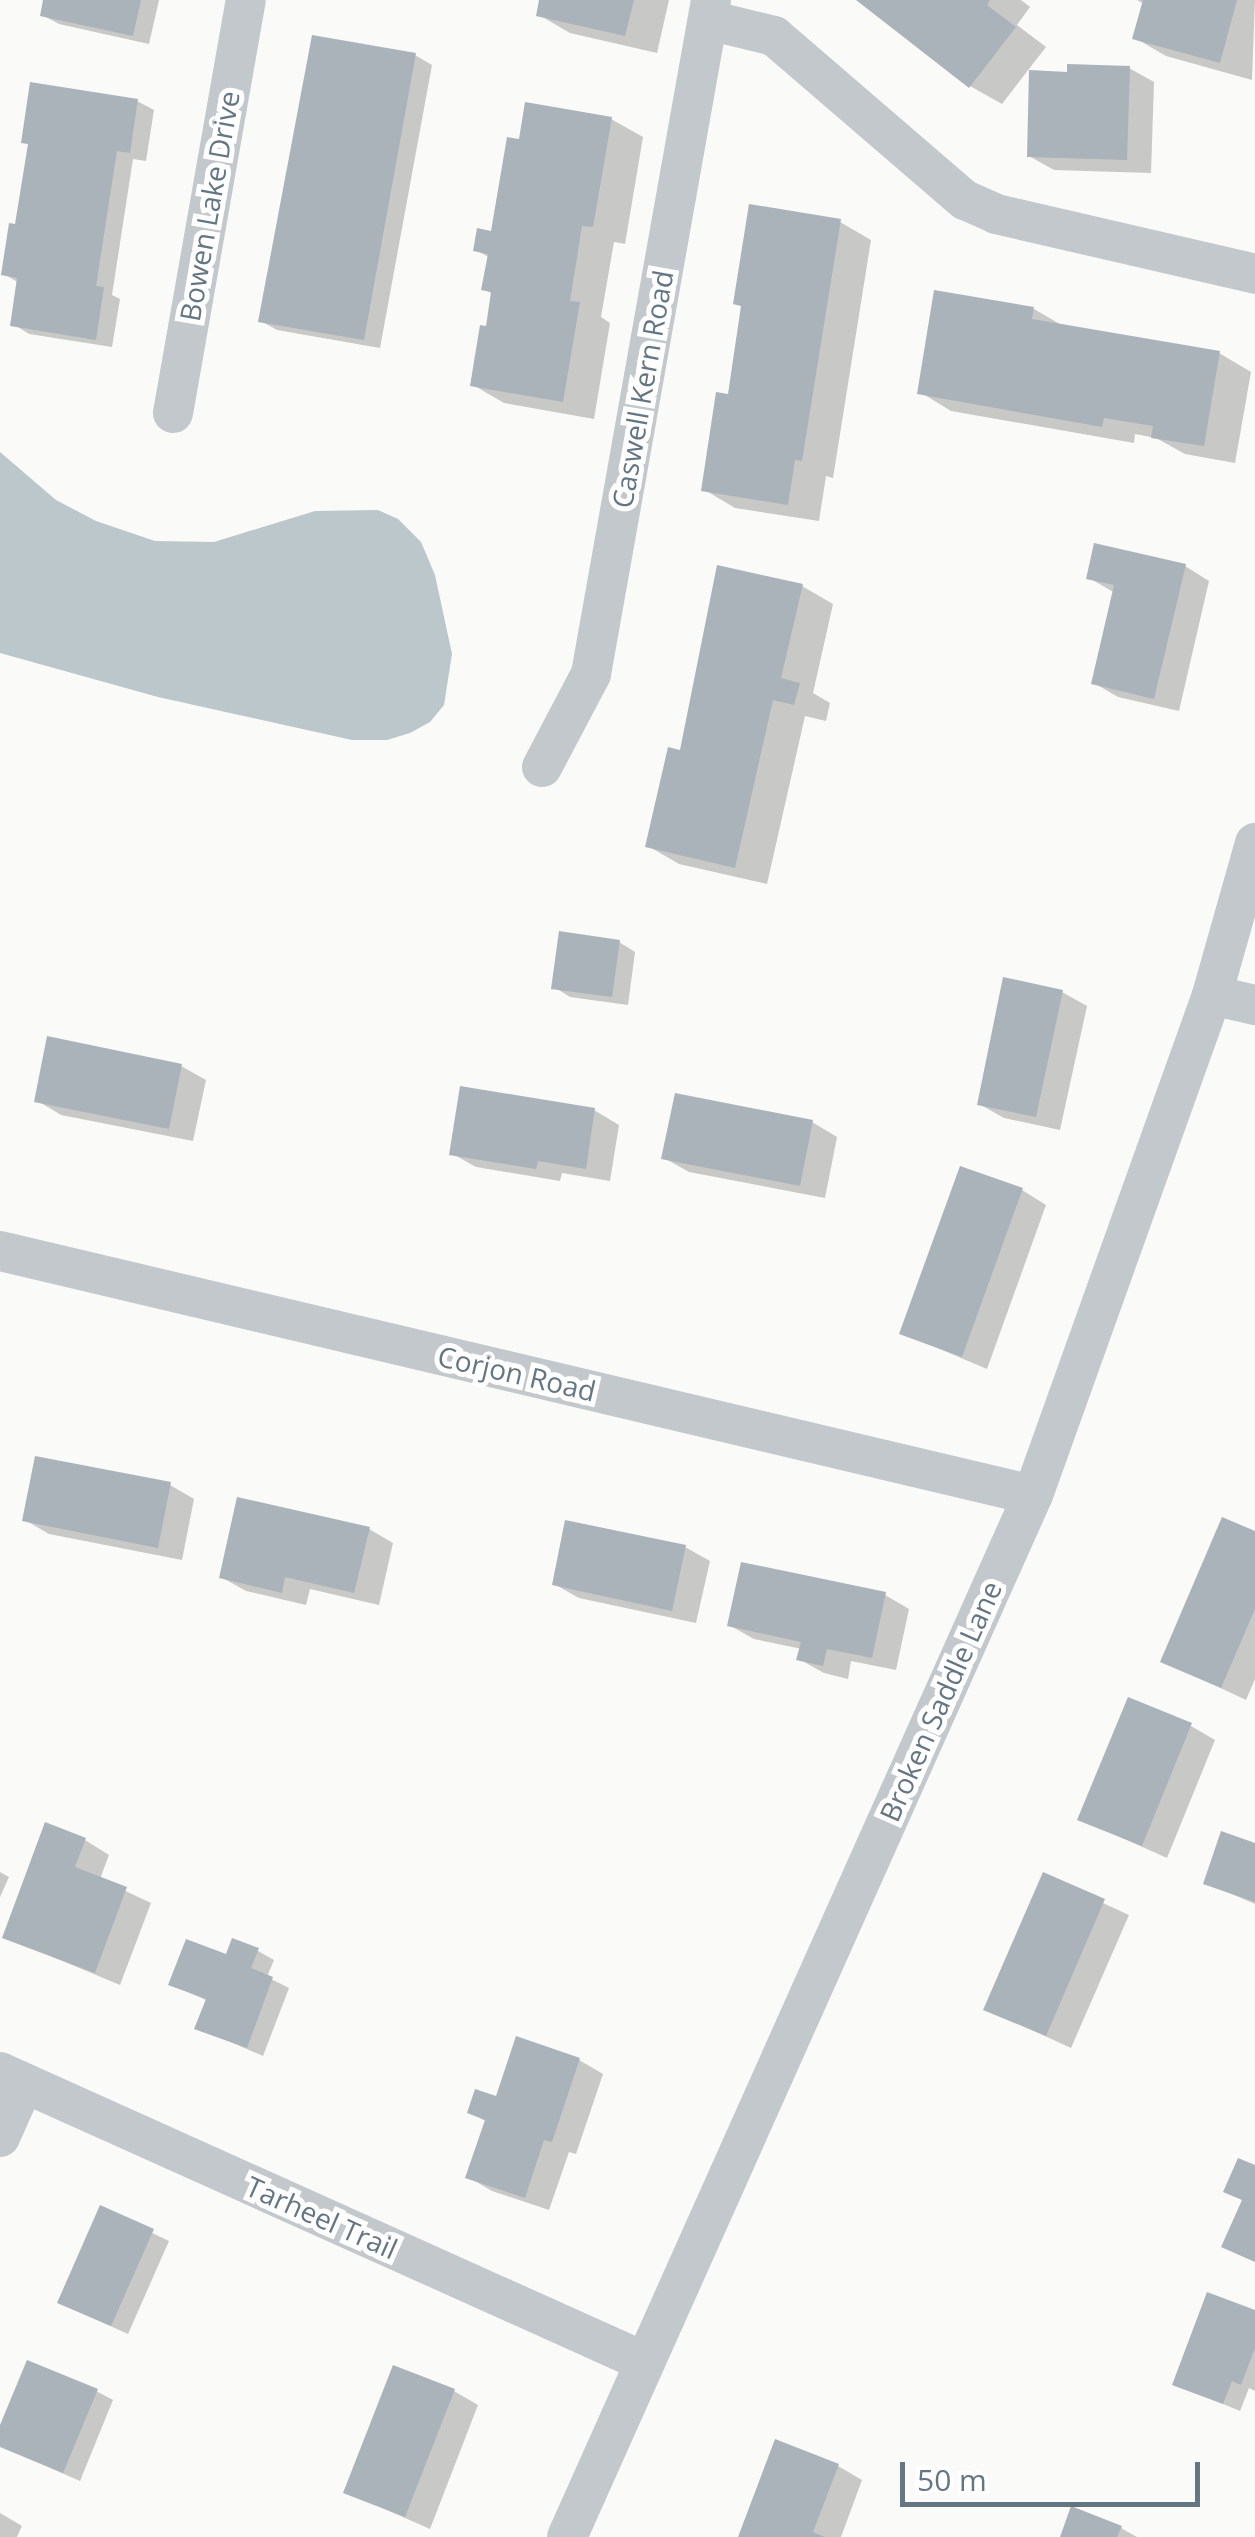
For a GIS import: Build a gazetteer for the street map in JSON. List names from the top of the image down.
{
  "streets": {
    "street": [
      "Bowen Lake Drive",
      "Caswell Kern Road",
      "Corjon Road",
      "Broken Saddle Lane",
      "Tarheel Trail"
    ]
  },
  "crossings": [
    ["Corjon Road", "Broken Saddle Lane"],
    ["Broken Saddle Lane", "Tarheel Trail"]
  ],
  "scale_bar": "50 m"
}
